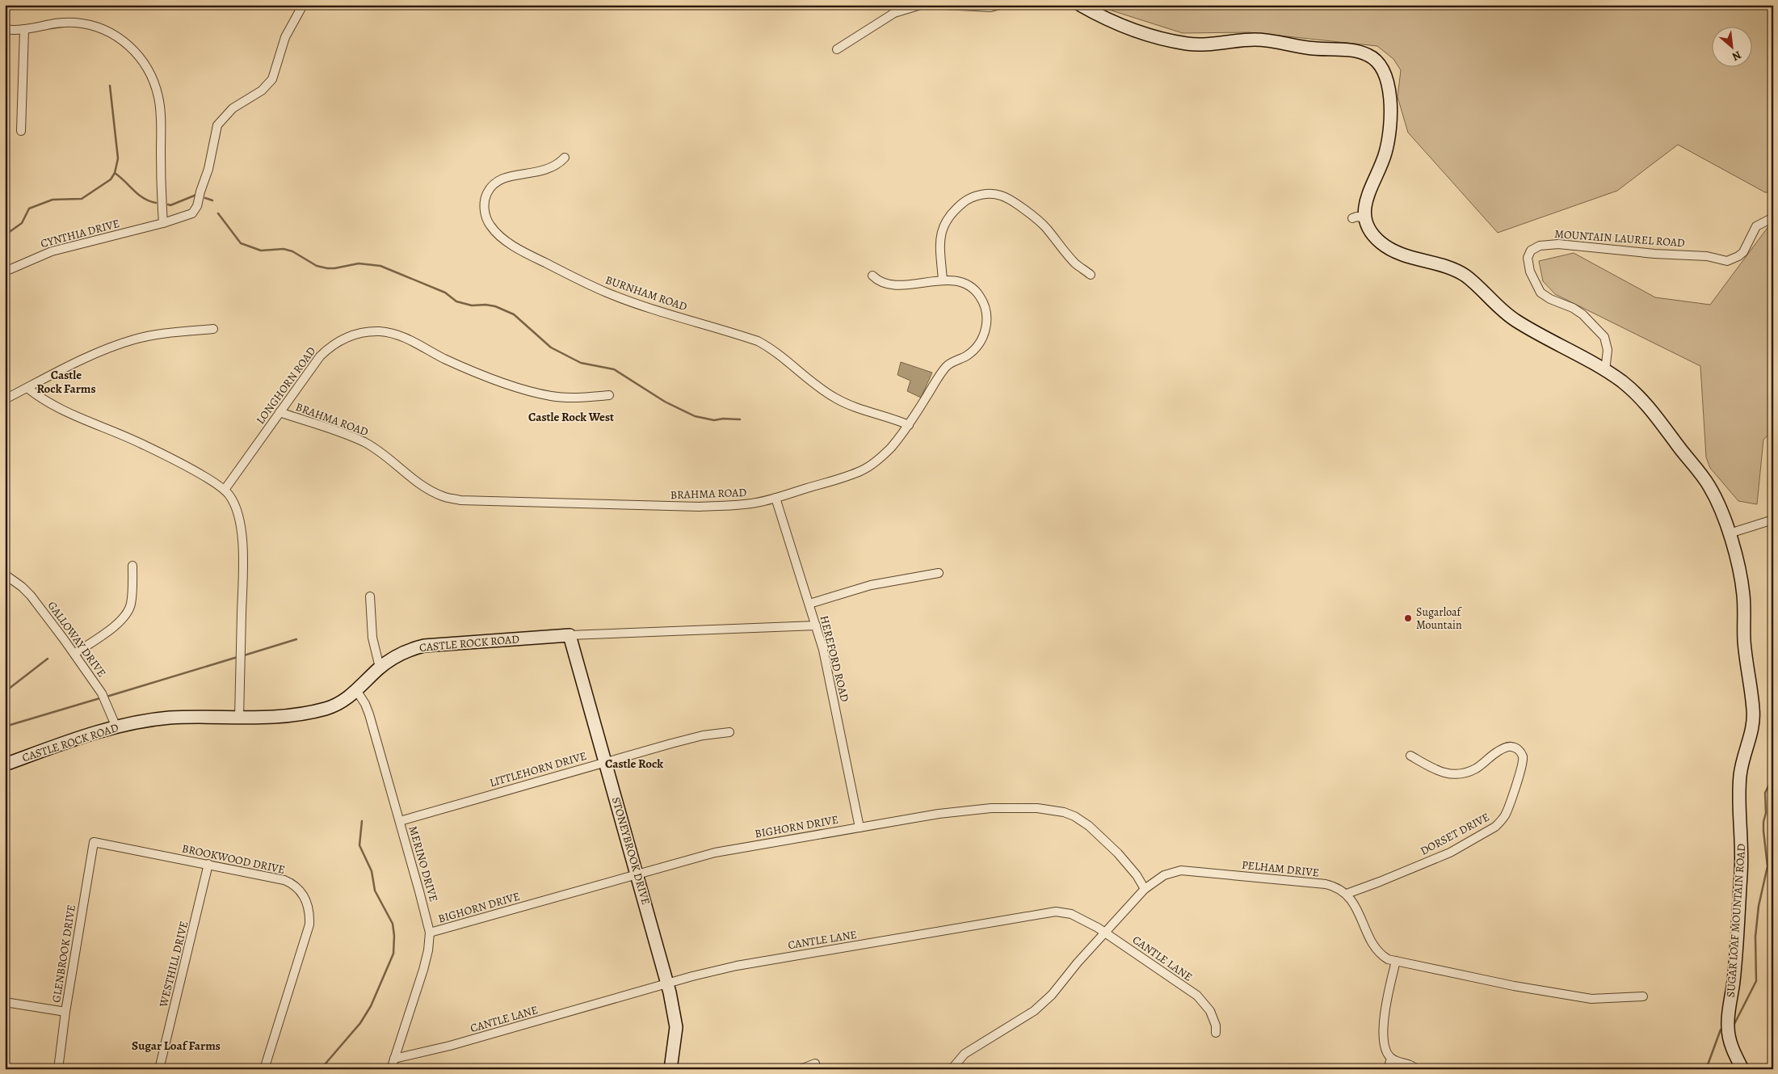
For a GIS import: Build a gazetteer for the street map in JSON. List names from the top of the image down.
{
  "streets": {
    "street": [
      "CYNTHIA DRIVE",
      "MOUNTAIN LAUREL ROAD",
      "BURNHAM ROAD",
      "LONGHORN ROAD",
      "BRAHMA ROAD",
      "GALLOWAY DRIVE",
      "CASTLE ROCK ROAD",
      "HEREFORD ROAD",
      "LITTLEHORN DRIVE",
      "BIGHORN DRIVE",
      "DORSET DRIVE",
      "STONEYBROOK DRIVE",
      "BROOKWOOD DRIVE",
      "MERINO DRIVE",
      "PELHAM DRIVE",
      "SUGAR LOAF MOUNTAIN ROAD",
      "CANTLE LANE",
      "GLENBROOK DRIVE",
      "WESTHILL DRIVE"
    ]
  },
  "crossings": [
    ["MOUNTAIN LAUREL ROAD", "SUGAR LOAF MOUNTAIN ROAD"],
    ["BURNHAM ROAD", "BRAHMA ROAD"],
    ["LONGHORN ROAD", "BRAHMA ROAD"],
    ["BRAHMA ROAD", "HEREFORD ROAD"],
    ["GALLOWAY DRIVE", "CASTLE ROCK ROAD"],
    ["CASTLE ROCK ROAD", "HEREFORD ROAD"],
    ["CASTLE ROCK ROAD", "STONEYBROOK DRIVE"],
    ["CASTLE ROCK ROAD", "MERINO DRIVE"],
    ["HEREFORD ROAD", "BIGHORN DRIVE"],
    ["LITTLEHORN DRIVE", "STONEYBROOK DRIVE"],
    ["LITTLEHORN DRIVE", "MERINO DRIVE"],
    ["BIGHORN DRIVE", "STONEYBROOK DRIVE"],
    ["BIGHORN DRIVE", "MERINO DRIVE"],
    ["BIGHORN DRIVE", "PELHAM DRIVE"],
    ["DORSET DRIVE", "PELHAM DRIVE"],
    ["STONEYBROOK DRIVE", "CANTLE LANE"],
    ["BROOKWOOD DRIVE", "GLENBROOK DRIVE"],
    ["BROOKWOOD DRIVE", "WESTHILL DRIVE"],
    ["MERINO DRIVE", "CANTLE LANE"],
    ["PELHAM DRIVE", "CANTLE LANE"]
  ],
  "districts": [
    "Castle Rock Farms",
    "Castle Rock West",
    "Castle Rock",
    "Sugar Loaf Farms"
  ],
  "places": ["Sugarloaf Mountain"],
  "north": "bottom right"
}
